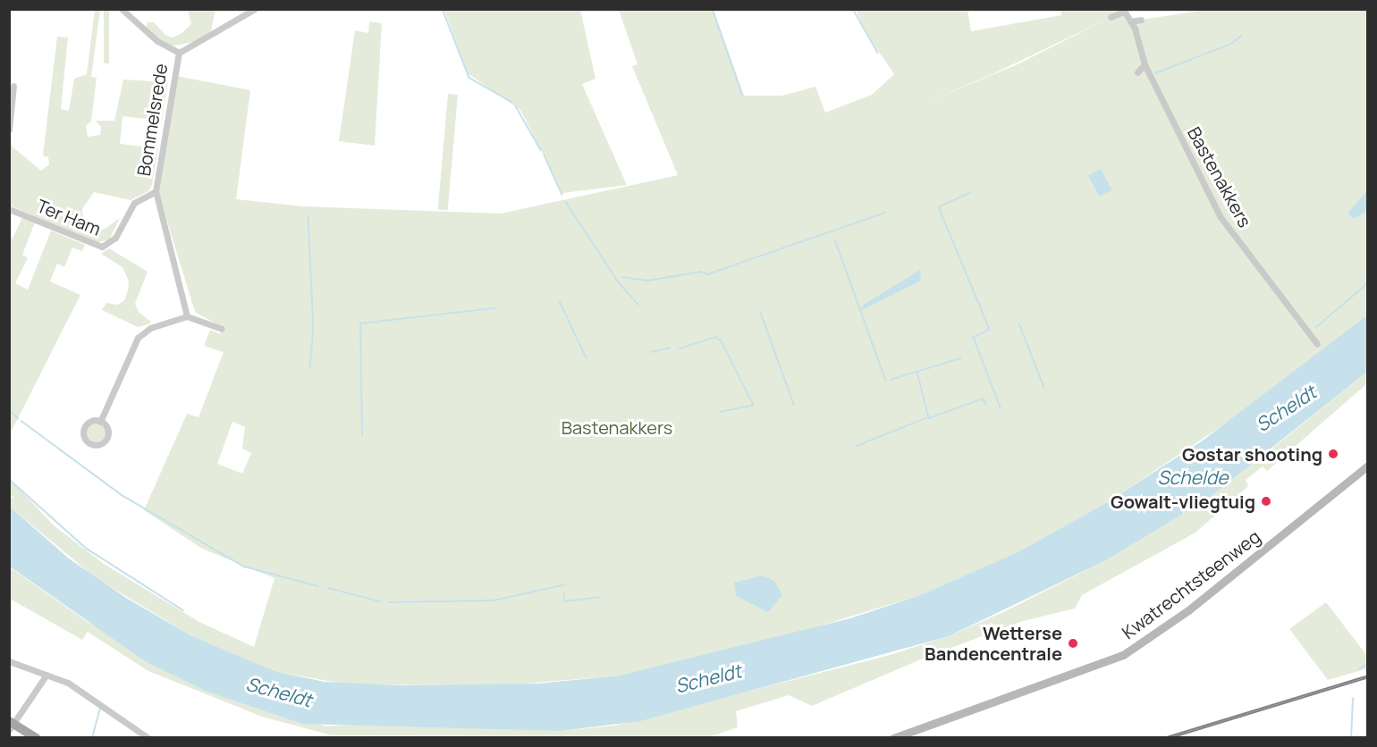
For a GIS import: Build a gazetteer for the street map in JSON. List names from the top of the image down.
{
  "streets": {
    "street": [
      "Bommelsrede",
      "Bastenakkers",
      "Ter Ham",
      "Kwatrechtsteenweg"
    ]
  },
  "crossings": [
    ["Bommelsrede", "Ter Ham"]
  ],
  "water": ["Scheldt", "Schelde"],
  "parks": ["Bastenakkers"],
  "places": ["Gostar shooting", "Gowalt-vliegtuig", "Wetterse Bandencentrale"]
}
